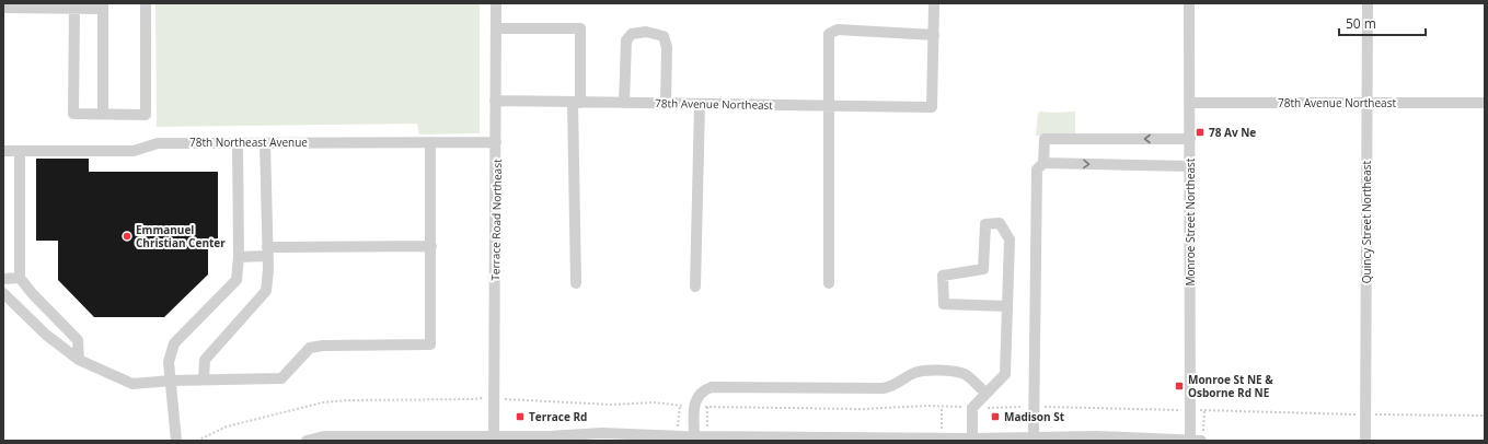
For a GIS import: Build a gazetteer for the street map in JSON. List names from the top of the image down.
{
  "streets": {
    "street": [
      "78th Avenue Northeast",
      "78th Northeast Avenue",
      "Terrace Road Northeast",
      "Monroe Street Northeast",
      "Quincy Street Northeast"
    ]
  },
  "crossings": [
    ["78th Avenue Northeast", "Terrace Road Northeast"],
    ["78th Avenue Northeast", "Monroe Street Northeast"],
    ["78th Avenue Northeast", "Quincy Street Northeast"],
    ["78th Northeast Avenue", "Terrace Road Northeast"]
  ],
  "places": {
    "transit": [
      "78 Av Ne",
      "Monroe St NE & Osborne Rd NE",
      "Terrace Rd",
      "Madison St"
    ],
    "other": ["Emmanuel Christian Center"]
  },
  "scale_bar": "50 m"
}
